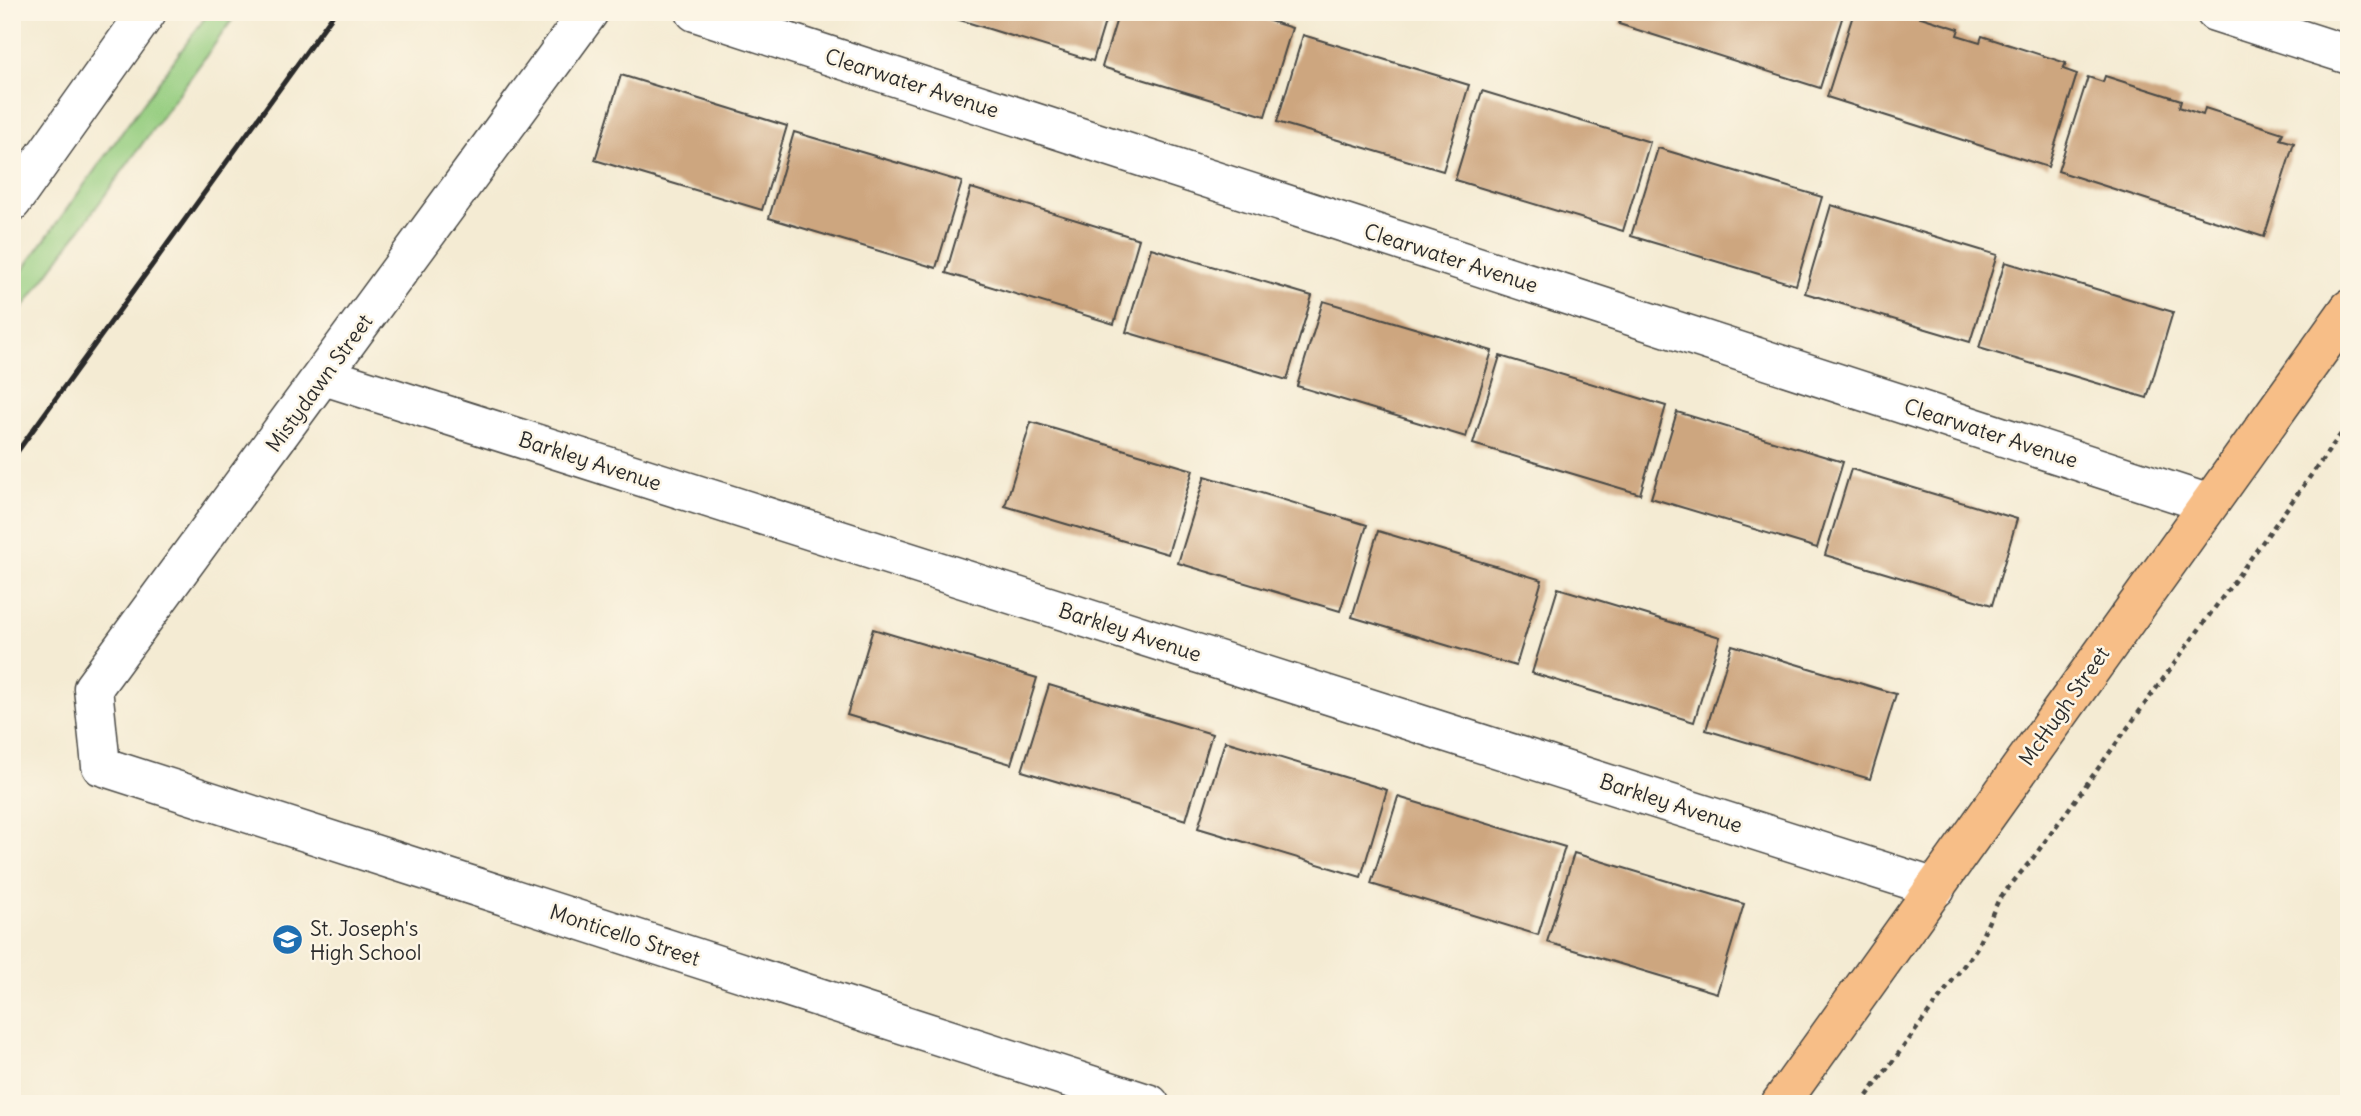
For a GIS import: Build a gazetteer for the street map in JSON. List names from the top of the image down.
{
  "streets": {
    "main road": ["McHugh Street"],
    "street": [
      "Clearwater Avenue",
      "Mistydawn Street",
      "Barkley Avenue",
      "Monticello Street"
    ]
  },
  "crossings": [
    ["Clearwater Avenue", "McHugh Street"],
    ["Mistydawn Street", "Barkley Avenue"],
    ["Mistydawn Street", "Monticello Street"],
    ["Barkley Avenue", "McHugh Street"]
  ],
  "places": {
    "school or university": ["St. Joseph's High School"]
  }
}
